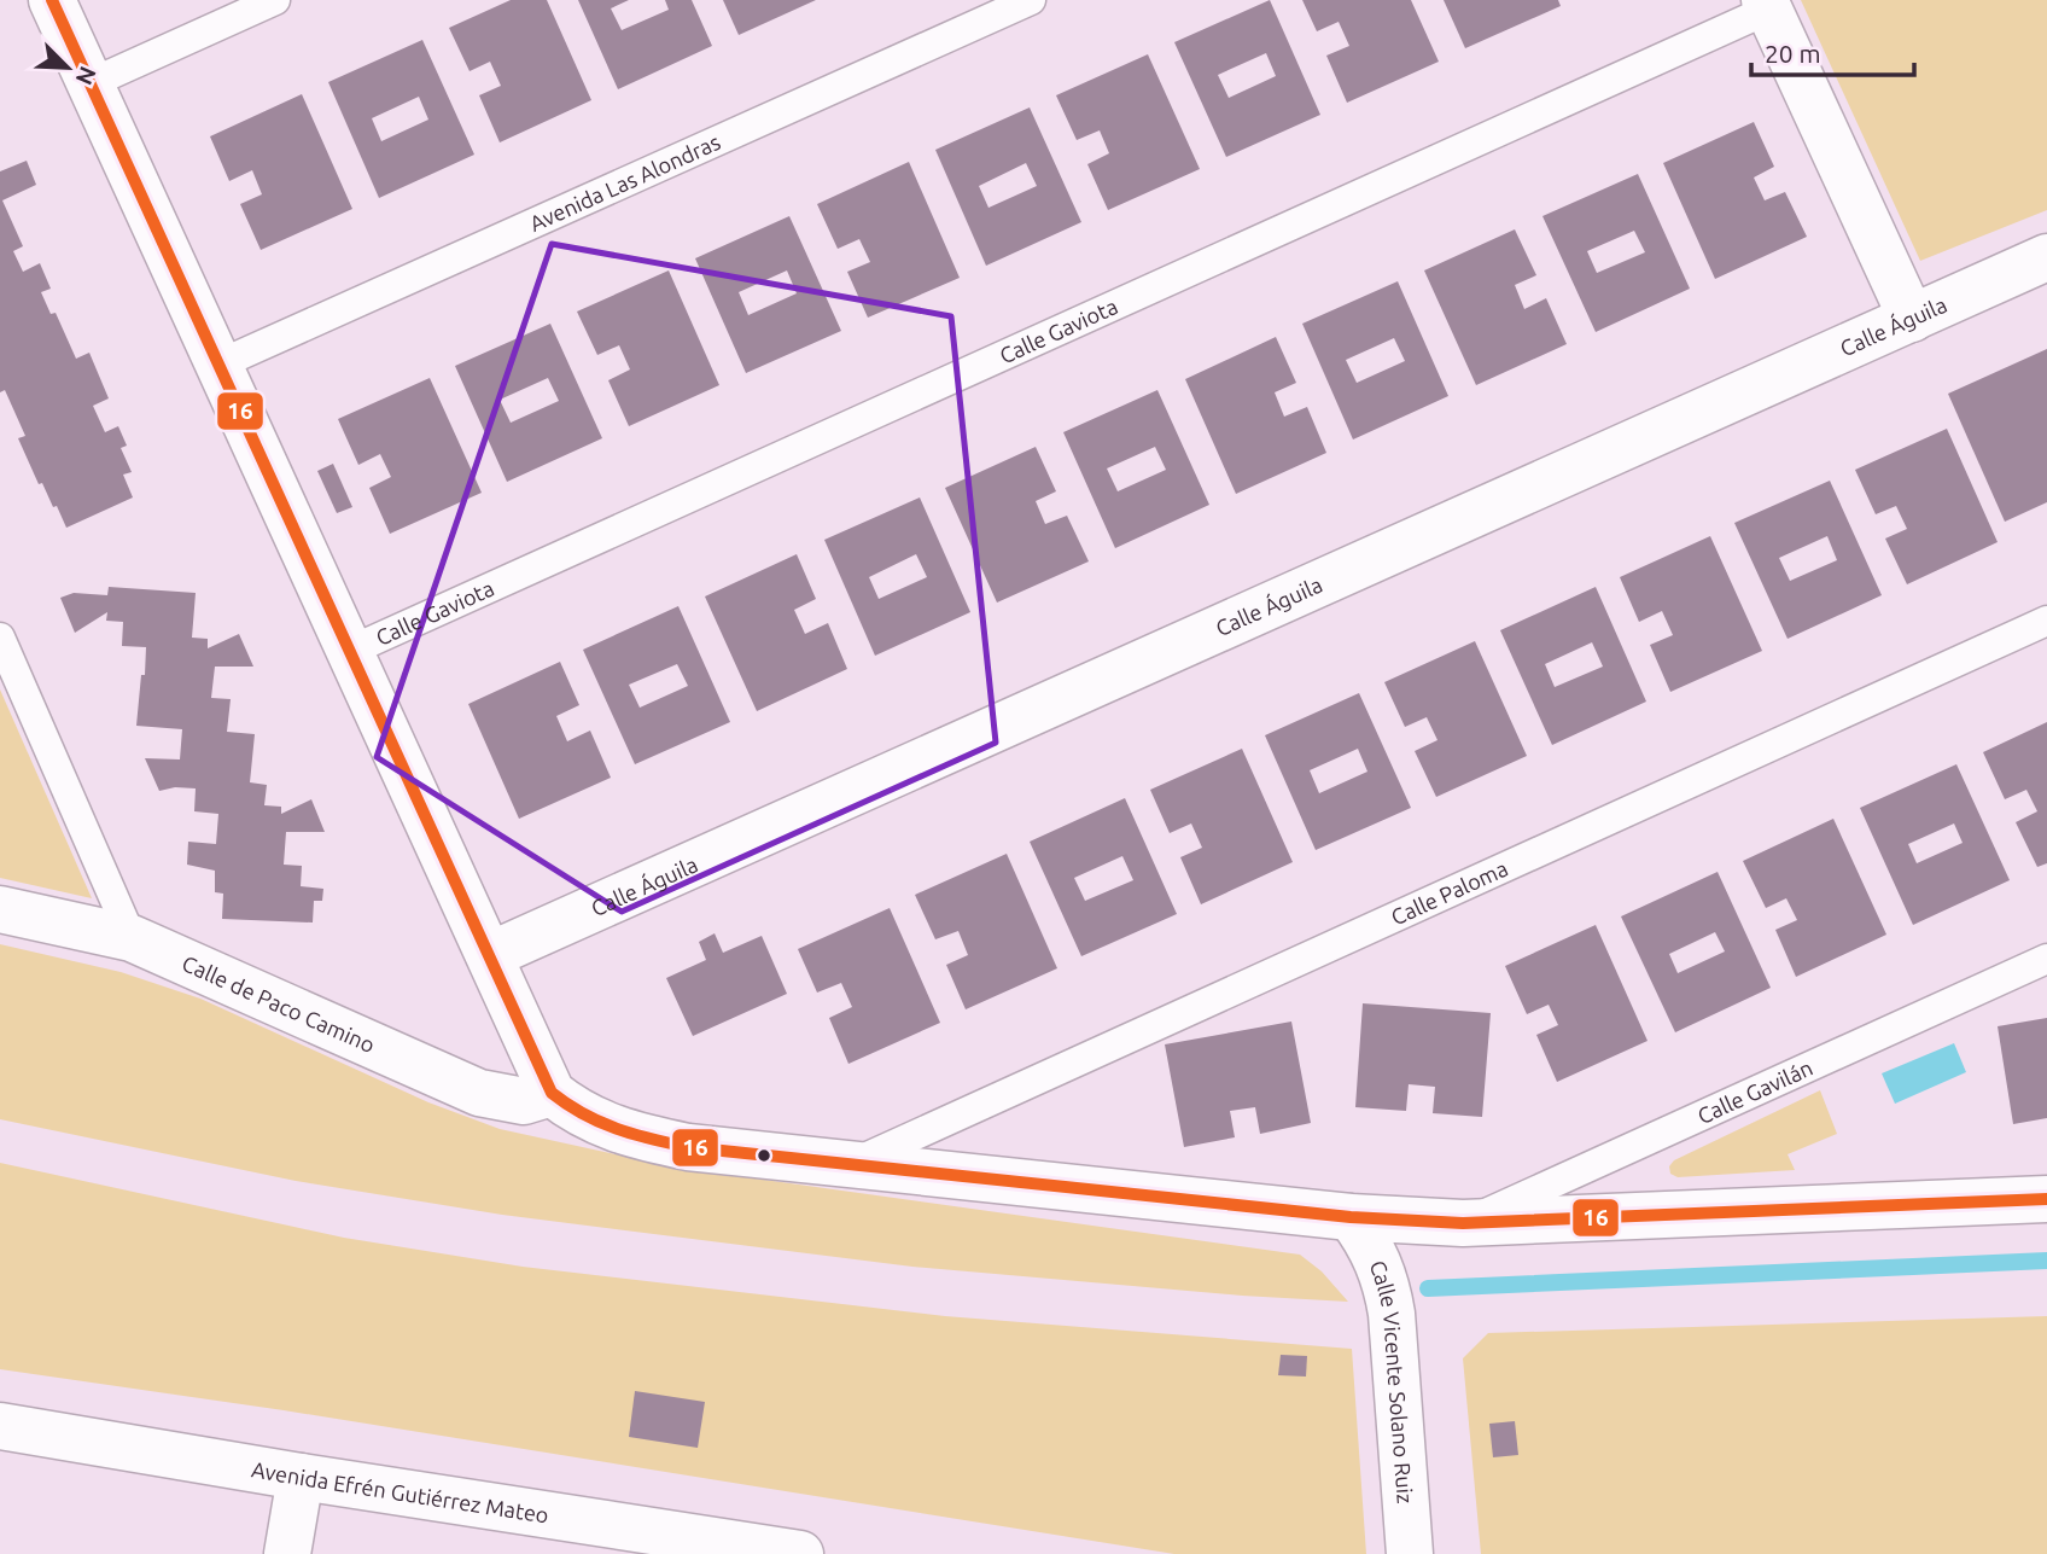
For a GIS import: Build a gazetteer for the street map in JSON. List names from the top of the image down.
{
  "streets": {
    "street": [
      "Calle Águila",
      "Calle de Paco Camino",
      "Calle Vicente Solano Ruiz",
      "Avenida Efrén Gutiérrez Mateo"
    ],
    "lane": [
      "Avenida Las Alondras",
      "Calle Gaviota",
      "Calle Paloma",
      "Calle Gavilán"
    ]
  },
  "lines": ["transit line 16"],
  "scale_bar": "20 m",
  "north": "bottom right"
}
